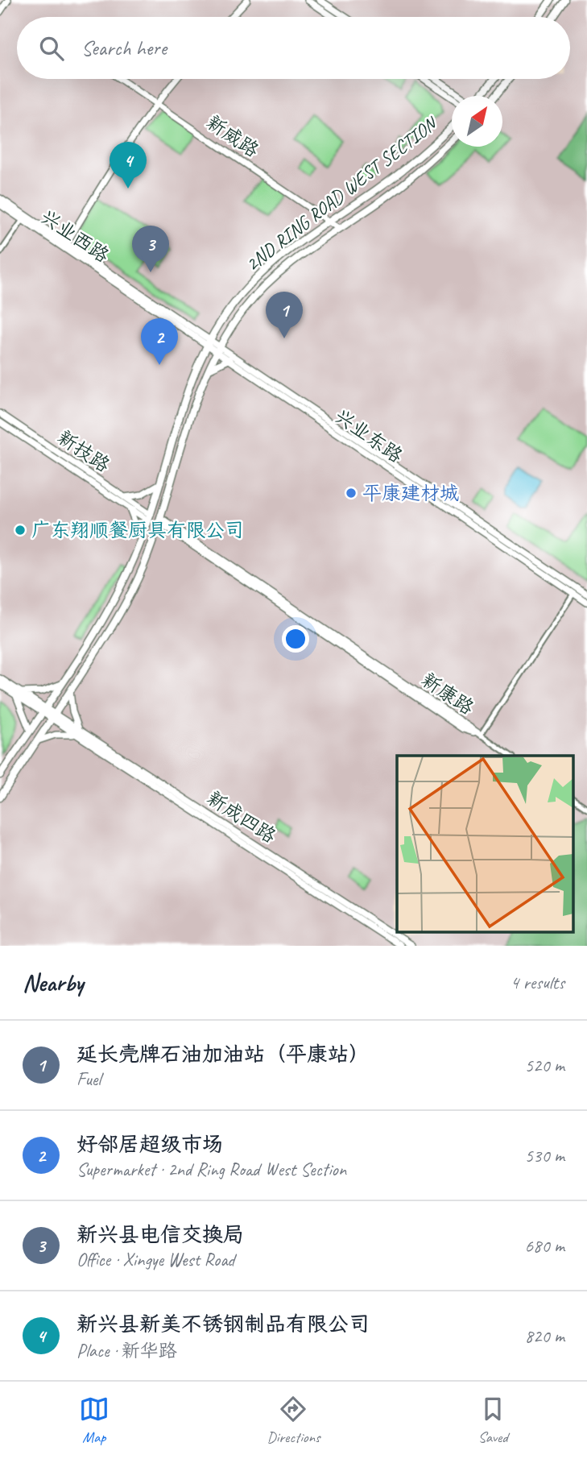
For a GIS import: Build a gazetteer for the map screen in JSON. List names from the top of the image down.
{
  "streets": {
    "main road": ["2ND RING ROAD WEST SECTION"],
    "street": [
      "新威路",
      "兴业西路",
      "兴业东路",
      "新技路",
      "新康路",
      "新成四路"
    ]
  },
  "crossings": [
    ["新威路", "2ND RING ROAD WEST SECTION"],
    ["2ND RING ROAD WEST SECTION", "兴业东路"],
    ["2ND RING ROAD WEST SECTION", "新技路"],
    ["2ND RING ROAD WEST SECTION", "新康路"],
    ["2ND RING ROAD WEST SECTION", "新成四路"]
  ],
  "places": ["平康建材城", "广东翔顺餐厨具有限公司"],
  "north": "top right",
  "page": {
    "search": "Search here",
    "pins": [
      "4",
      "3",
      "1",
      "2"
    ],
    "heading": ["Nearby", "4 results"],
    "list": [
      {
        "mark": "1",
        "name": "延长壳牌石油加油站（平康站）",
        "note": "Fuel",
        "value": "520 m"
      },
      {
        "mark": "2",
        "name": "好邻居超级市场",
        "note": "Supermarket · 2nd Ring Road West Section",
        "value": "530 m"
      },
      {
        "mark": "3",
        "name": "新兴县电信交换局",
        "note": "Office · Xingye West Road",
        "value": "680 m"
      },
      {
        "mark": "4",
        "name": "新兴县新美不锈钢制品有限公司",
        "note": "Place · 新华路",
        "value": "820 m"
      }
    ],
    "nav": ["Map", "Directions", "Saved"]
  }
}
